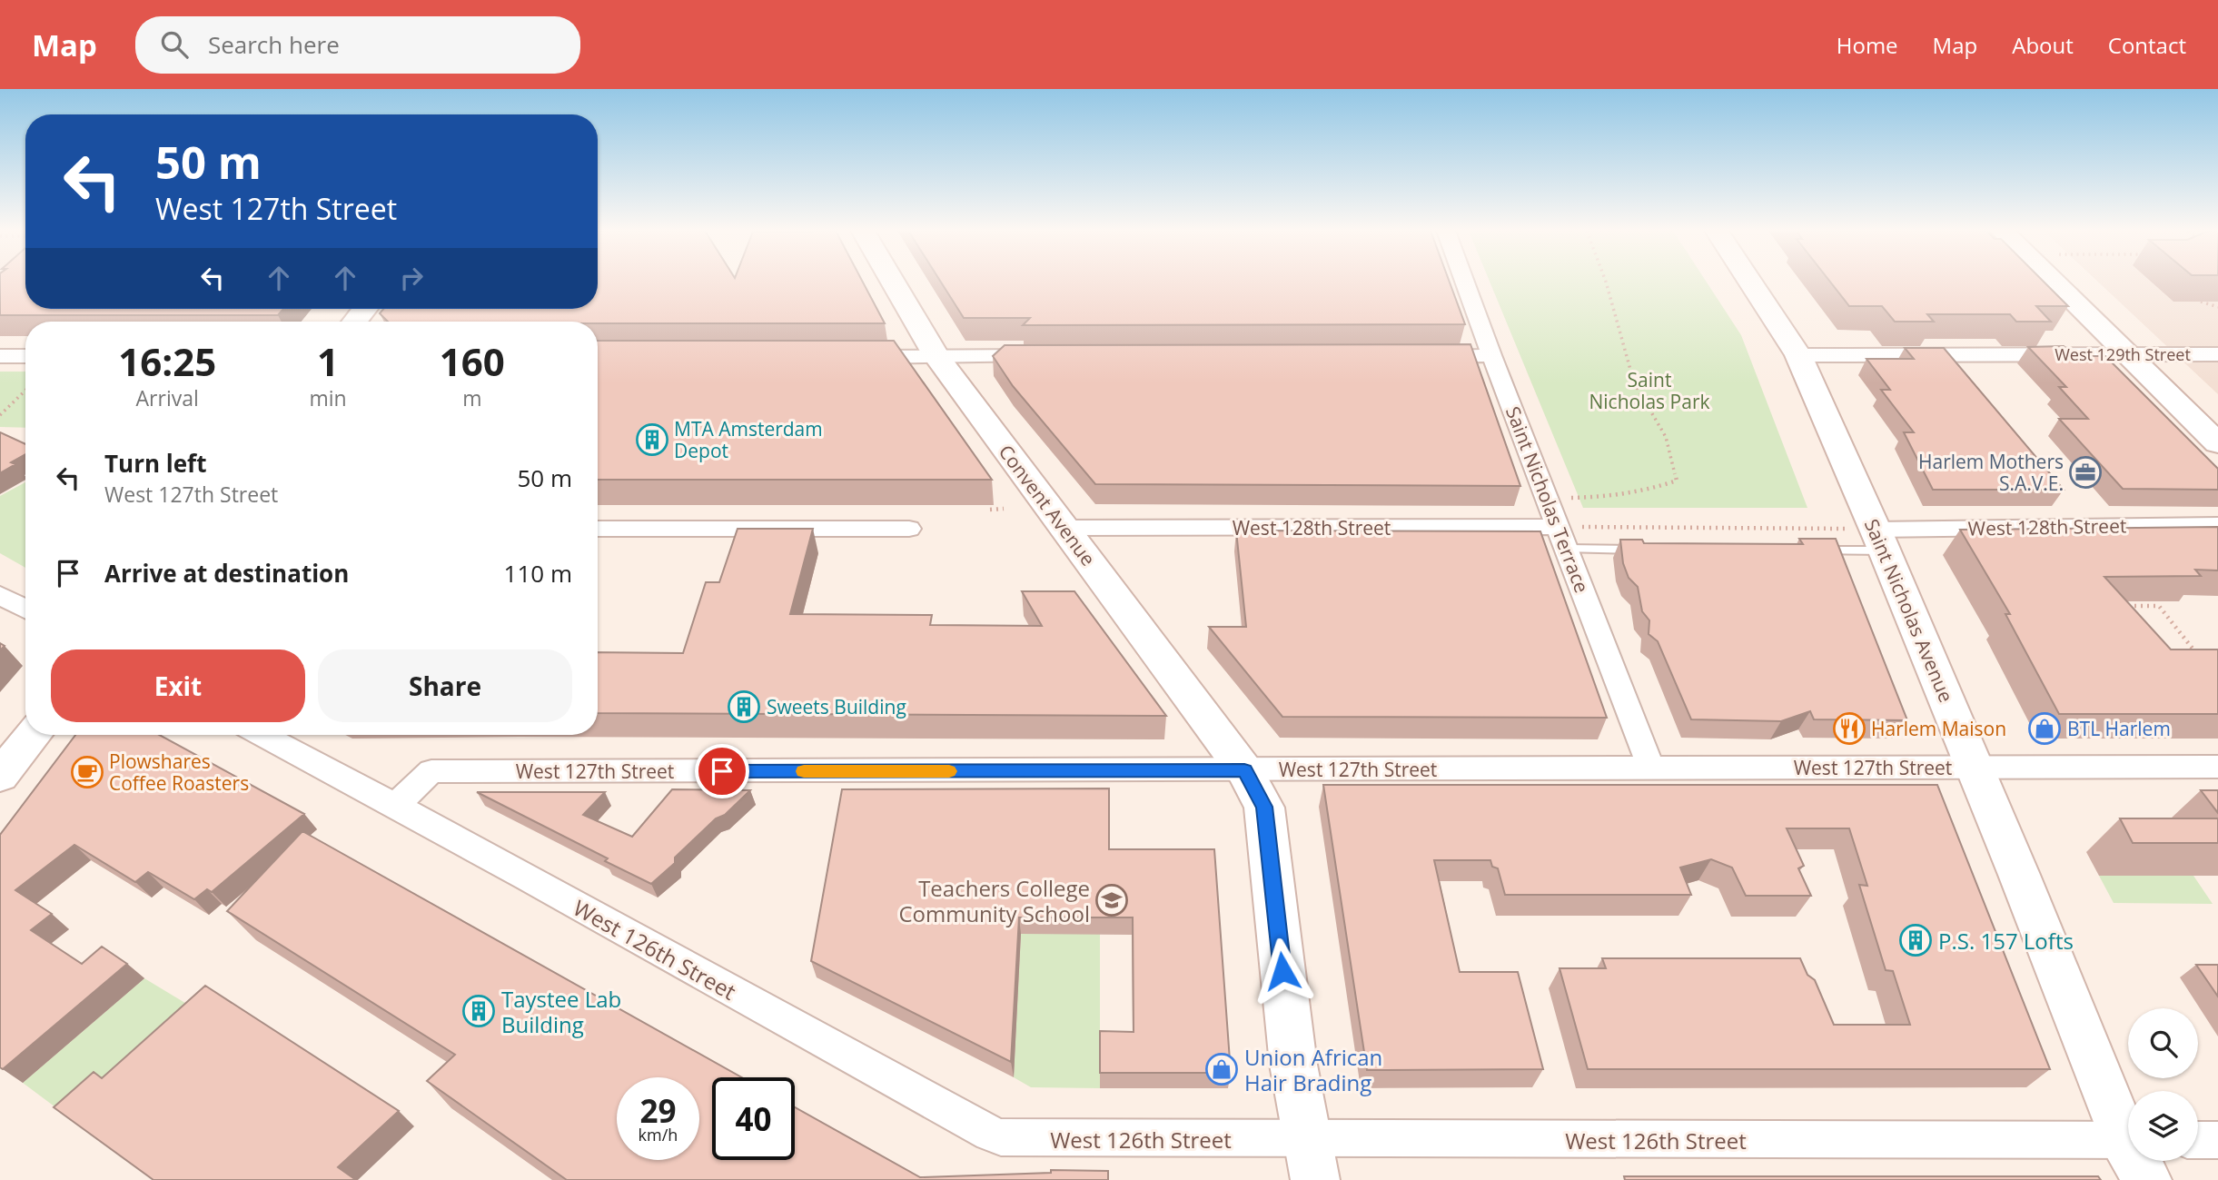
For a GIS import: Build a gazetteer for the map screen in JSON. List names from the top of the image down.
{
  "streets": {
    "main road": ["Convent Avenue", "Saint Nicholas Avenue"],
    "street": [
      "West 129th Street",
      "Saint Nicholas Terrace",
      "West 128th Street",
      "West 127th Street",
      "West 126th Street"
    ]
  },
  "crossings": [
    ["West 129th Street", "Saint Nicholas Avenue"],
    ["Saint Nicholas Terrace", "West 128th Street"],
    ["Saint Nicholas Terrace", "West 127th Street"],
    ["Convent Avenue", "West 128th Street"],
    ["Convent Avenue", "West 127th Street"],
    ["Convent Avenue", "West 126th Street"],
    ["West 128th Street", "Saint Nicholas Avenue"],
    ["Saint Nicholas Avenue", "West 127th Street"],
    ["West 127th Street", "West 126th Street"]
  ],
  "parks": ["Saint Nicholas Park"],
  "places": {
    "building": [
      "MTA Amsterdam Depot",
      "Sweets Building",
      "P.S. 157 Lofts",
      "Taystee Lab Building"
    ],
    "office": ["Harlem Mothers S.A.V.E."],
    "restaurant": ["Harlem Maison"],
    "shop": ["BTL Harlem", "Union African Hair Brading"],
    "cafe": ["Plowshares Coffee Roasters"],
    "school or university": ["Teachers College Community School"]
  },
  "page": {
    "header": "Map",
    "search": "Search here",
    "nav": [
      "Home",
      "Map",
      "About",
      "Contact"
    ],
    "turn": ["50 m", "West 127th Street"],
    "eta": [
      "16:25",
      "Arrival",
      "1",
      "min",
      "160",
      "m"
    ],
    "list": [
      {
        "name": "Turn left",
        "note": "West 127th Street",
        "value": "50 m"
      },
      {
        "name": "Arrive at destination",
        "value": "110 m"
      }
    ],
    "buttons": ["Exit", "Share"],
    "speed": "29 km/h",
    "limit": "40"
  }
}
